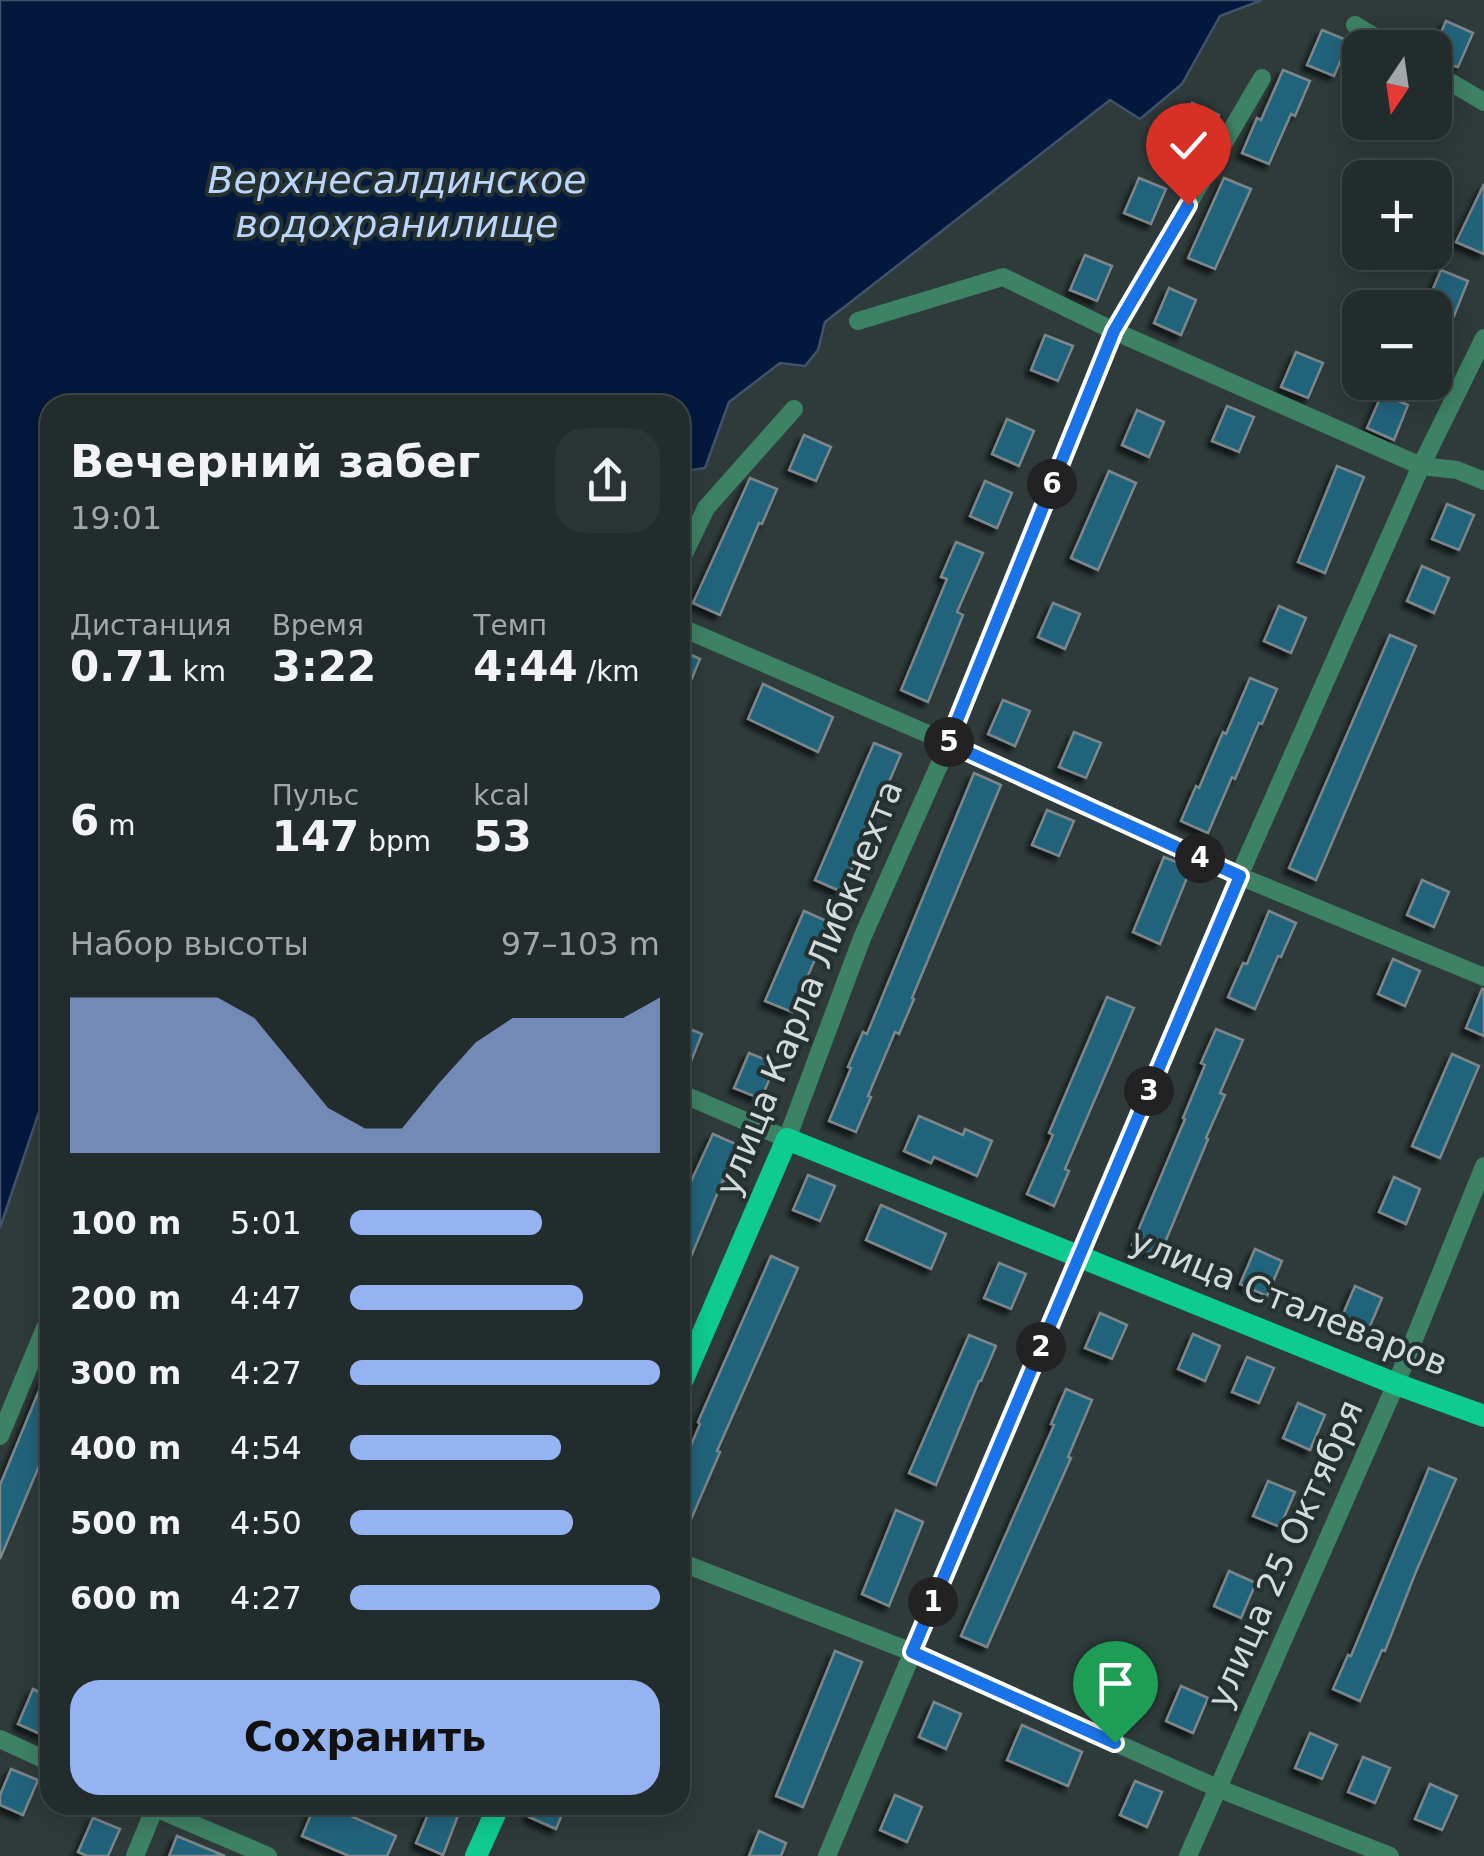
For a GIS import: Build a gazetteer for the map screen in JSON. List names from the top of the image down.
{
  "streets": {
    "main road": ["улица Карла Либкнехта", "улица Сталеваров"],
    "street": ["улица 25 Октября"]
  },
  "crossings": [
    ["улица Карла Либкнехта", "улица Сталеваров"],
    ["улица Сталеваров", "улица 25 Октября"]
  ],
  "water": ["Верхнесалдинское водохранилище"],
  "north": "bottom",
  "page": {
    "map_buttons": ["+", "−"],
    "heading": ["Вечерний забег", "19:01"],
    "pins": [
      "6",
      "5",
      "4",
      "3",
      "2",
      "1"
    ],
    "stats": [
      ["Дистанция", "0.71 km"],
      ["Время", "3:22"],
      ["Темп", "4:44 /km"],
      ["6 m"],
      ["Пульс", "147 bpm"],
      ["kcal", "53"]
    ],
    "chart": ["Набор высоты", "97–103 m"],
    "list": [
      {
        "name": "100 m",
        "note": "5:01"
      },
      {
        "name": "200 m",
        "note": "4:47"
      },
      {
        "name": "300 m",
        "note": "4:27"
      },
      {
        "name": "400 m",
        "note": "4:54"
      },
      {
        "name": "500 m",
        "note": "4:50"
      },
      {
        "name": "600 m",
        "note": "4:27"
      }
    ],
    "buttons": "Сохранить"
  }
}
